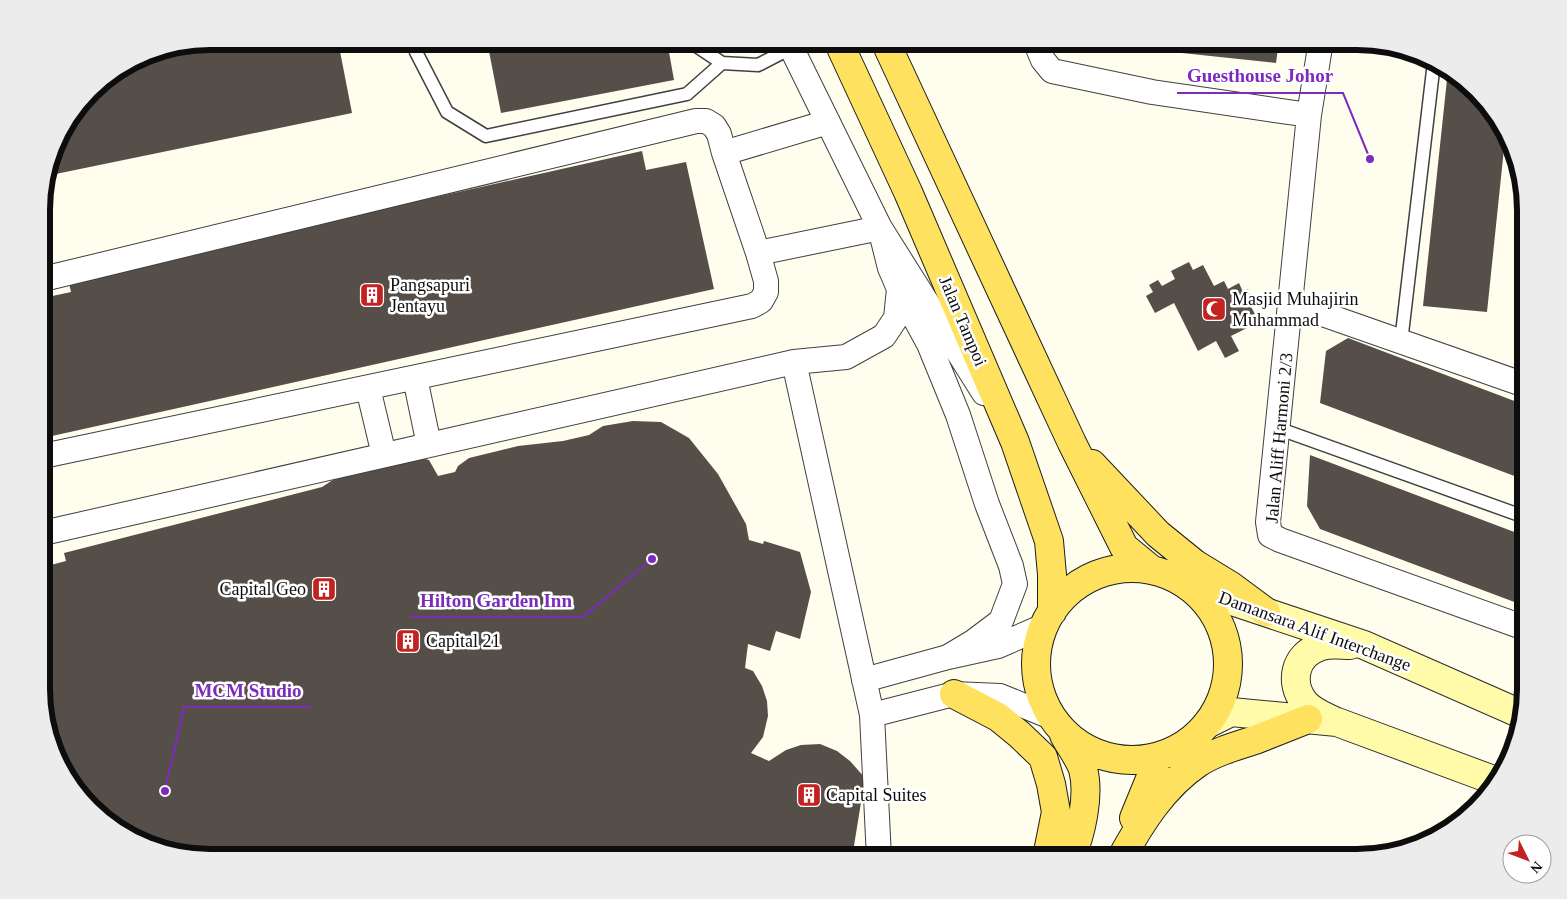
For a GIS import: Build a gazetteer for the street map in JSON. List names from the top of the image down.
{
  "streets": {
    "main road": ["Jalan Tampoi", "Damansara Alif Interchange"],
    "street": ["Jalan Aliff Harmoni 2/3"]
  },
  "places": {
    "other": ["Guesthouse Johor", "Hilton Garden Inn", "MCM Studio"],
    "building": [
      "Pangsapuri Jentayu",
      "Capital Geo",
      "Capital 21",
      "Capital Suites"
    ],
    "mosque": ["Masjid Muhajirin Muhammad"]
  },
  "north": "bottom right"
}
